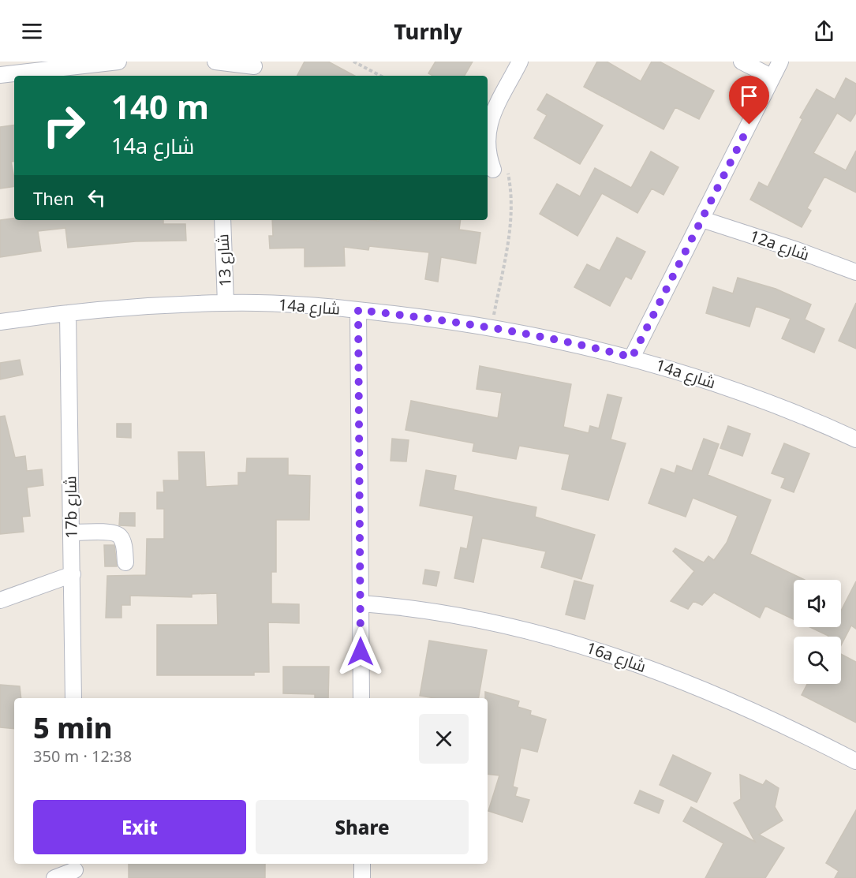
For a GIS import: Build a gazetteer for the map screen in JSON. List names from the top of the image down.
{
  "streets": {
    "street": [
      "12a شارع",
      "شارع 13",
      "14a شارع",
      "17b شارع",
      "16a شارع"
    ]
  },
  "crossings": [
    ["شارع 13", "14a شارع"],
    ["14a شارع", "17b شارع"]
  ],
  "page": {
    "header": "Turnly",
    "turn": ["140 m", "14a شارع"],
    "then": "Then",
    "heading": ["5 min", "350 m · 12:38"],
    "buttons": ["Exit", "Share"]
  }
}
